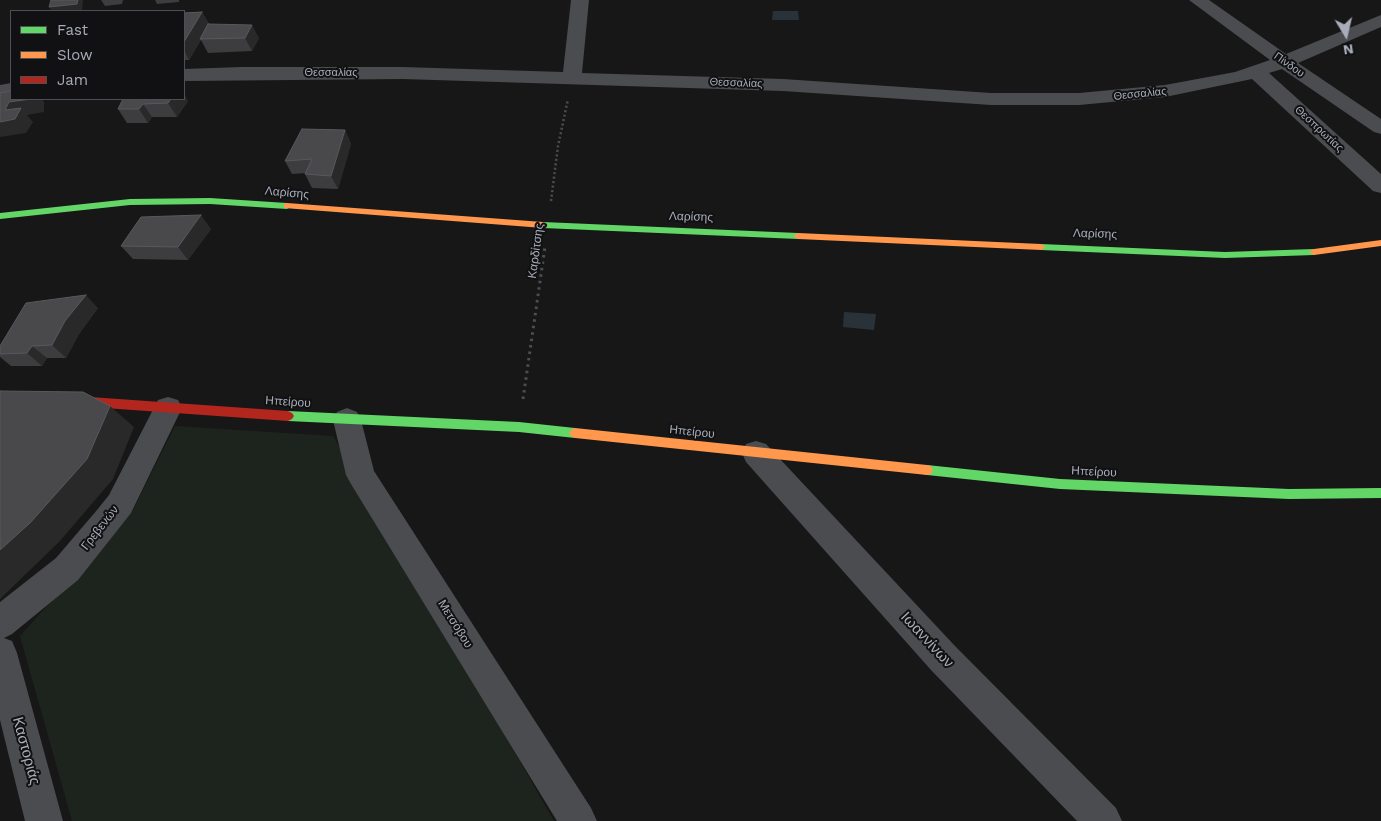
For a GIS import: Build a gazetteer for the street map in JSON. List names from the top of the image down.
{
  "streets": {
    "street": [
      "Πίνδου",
      "Θεσσαλίας",
      "Θεσπρωτίας",
      "Λαρίσης",
      "Ηπείρου",
      "Γρεβενών",
      "Μετσόβου",
      "Ιωαννίνων",
      "Καστοριάς"
    ],
    "path": ["Καρδίτσης"]
  },
  "crossings": [
    ["Πίνδου", "Θεσσαλίας"],
    ["Θεσσαλίας", "Θεσπρωτίας"],
    ["Θεσσαλίας", "Καρδίτσης"],
    ["Λαρίσης", "Καρδίτσης"],
    ["Καρδίτσης", "Ηπείρου"],
    ["Ηπείρου", "Γρεβενών"],
    ["Ηπείρου", "Μετσόβου"],
    ["Ηπείρου", "Ιωαννίνων"]
  ],
  "legend": ["Fast", "Slow", "Jam"],
  "north": "bottom"
}
